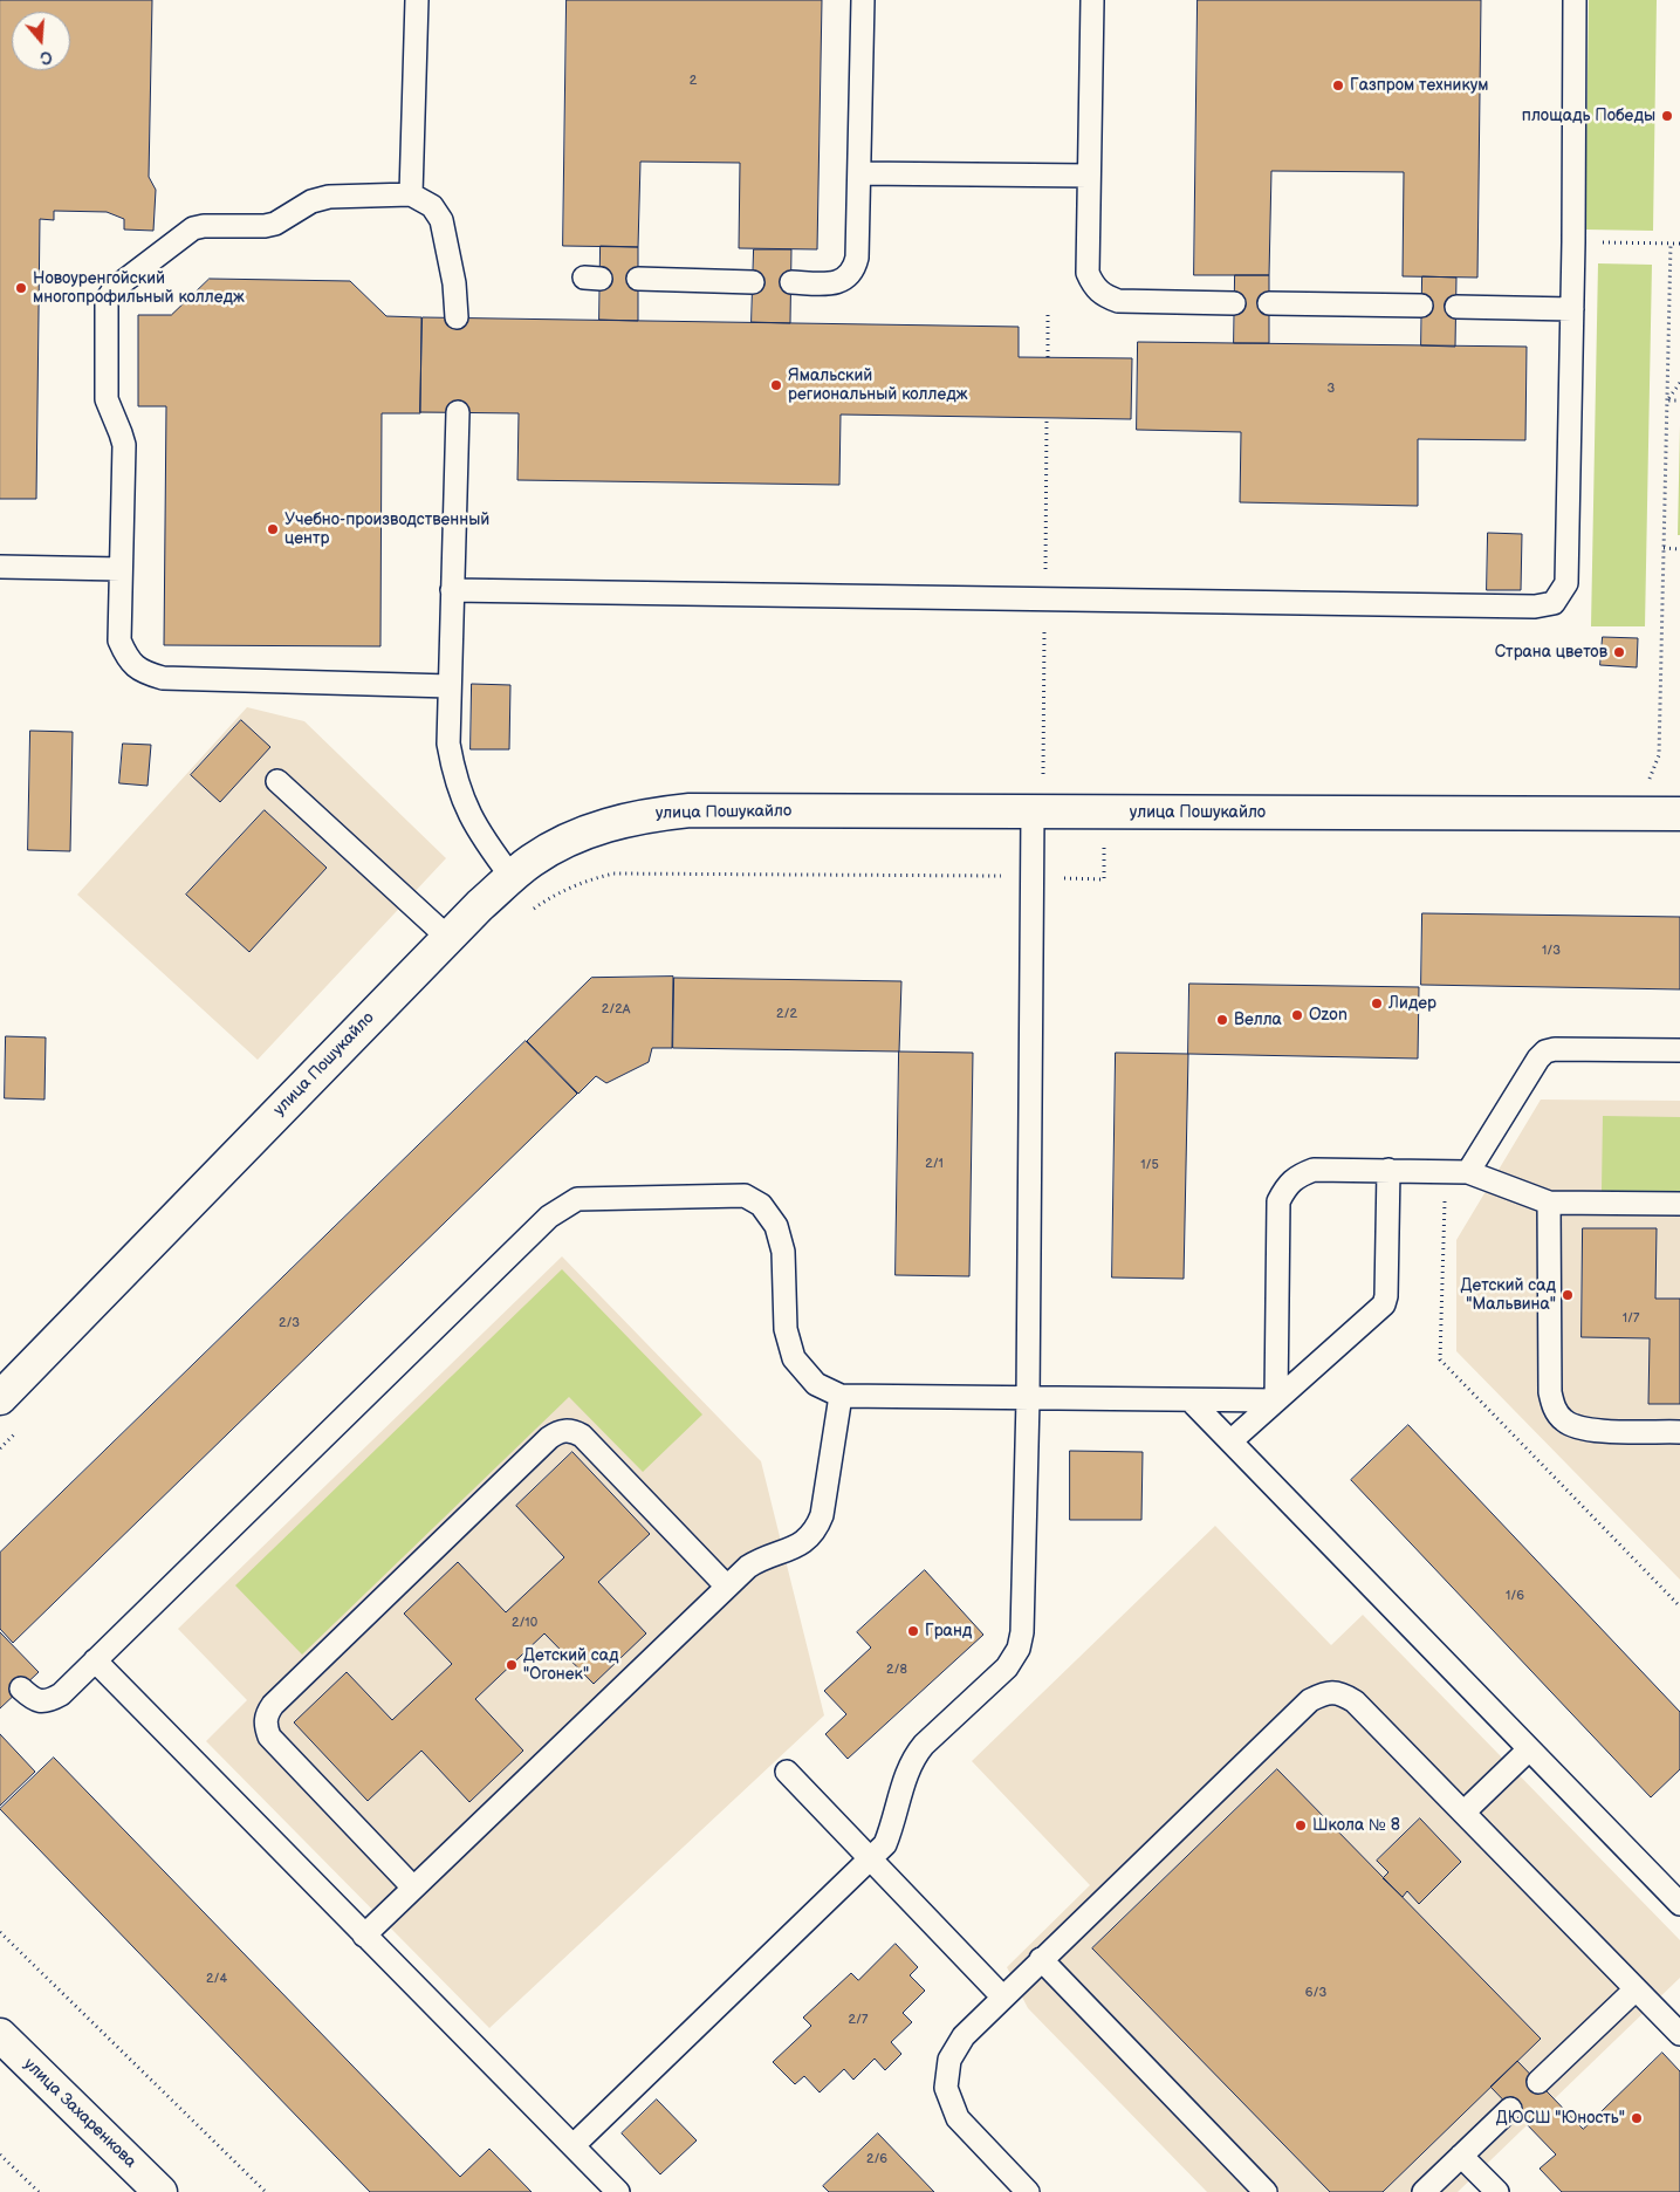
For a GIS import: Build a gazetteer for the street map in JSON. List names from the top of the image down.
{
  "streets": {
    "street": ["улица Пошукайло", "улица Захаренкова"]
  },
  "places": [
    "Газпром техникум",
    "площадь Победы",
    "Новоуренгойский многопрофильный колледж",
    "Ямальский региональный колледж",
    "Учебно-производственный центр",
    "Страна цветов",
    "Лидер",
    "Ozon",
    "Велла",
    "Детский сад \"Мальвина\"",
    "Гранд",
    "Детский сад \"Огонек\"",
    "Школа № 8",
    "ДЮСШ \"Юность\""
  ],
  "house_numbers": [
    "2",
    "3",
    "1/3",
    "2/2А",
    "2/2",
    "2/1",
    "1/5",
    "1/7",
    "2/3",
    "1/6",
    "2/10",
    "2/8",
    "2/4",
    "6/3",
    "2/7",
    "2/6"
  ],
  "north": "bottom"
}
